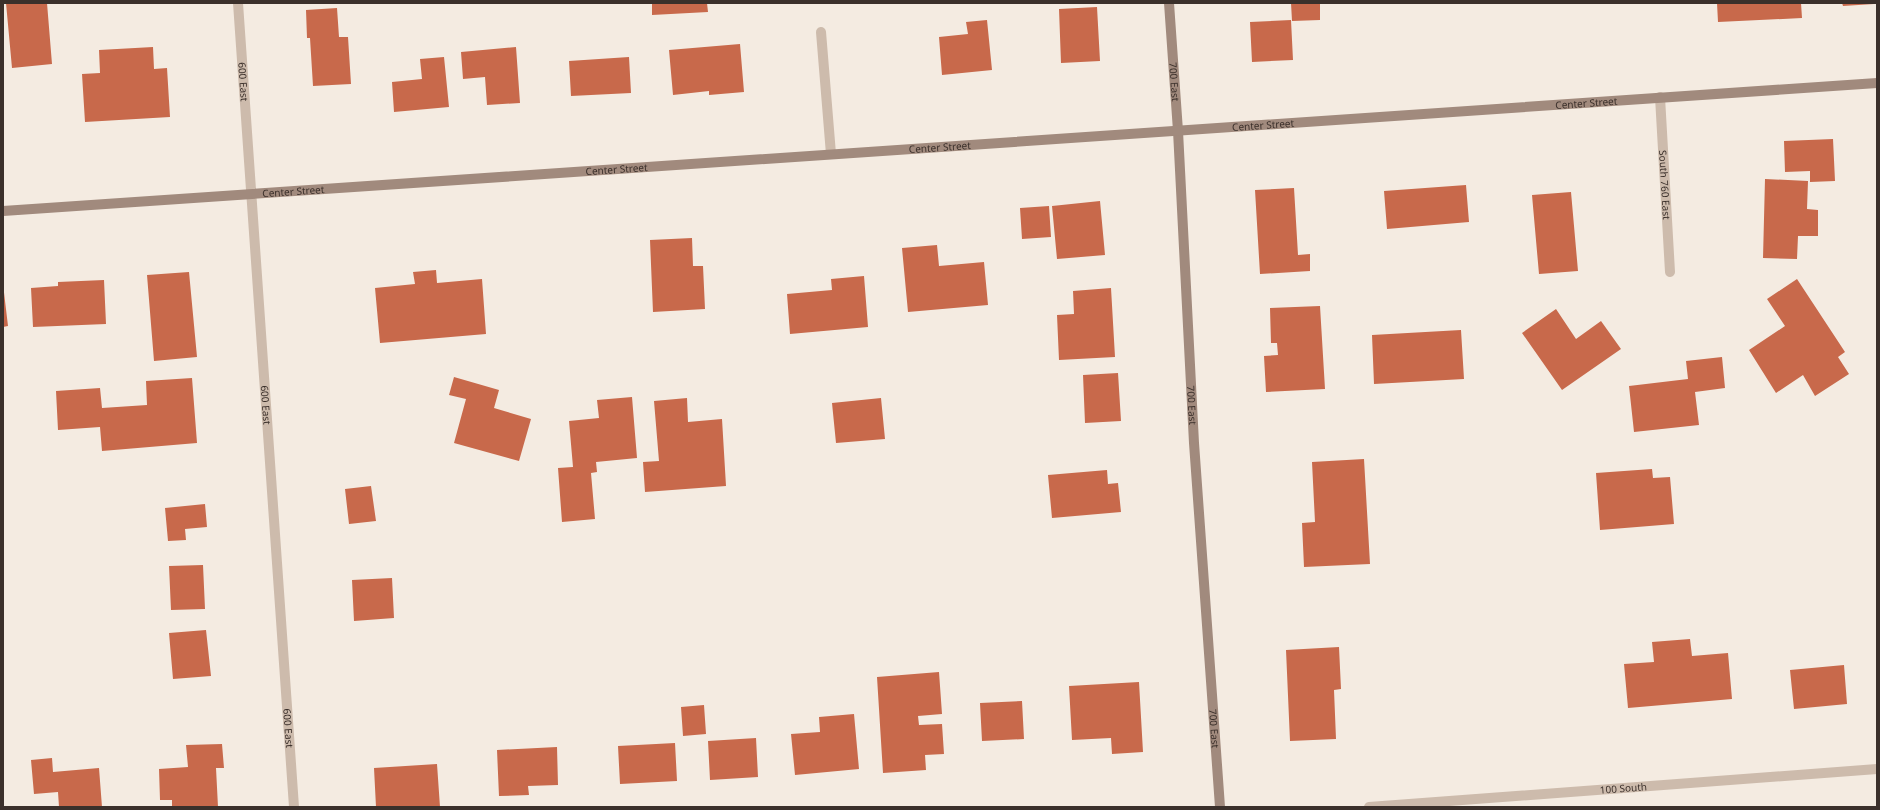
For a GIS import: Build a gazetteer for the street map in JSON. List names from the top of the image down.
{
  "streets": {
    "street": [
      "600 East",
      "700 East",
      "Center Street",
      "South 760 East",
      "100 South"
    ]
  },
  "crossings": [
    ["600 East", "Center Street"],
    ["700 East", "Center Street"],
    ["Center Street", "South 760 East"]
  ]
}
